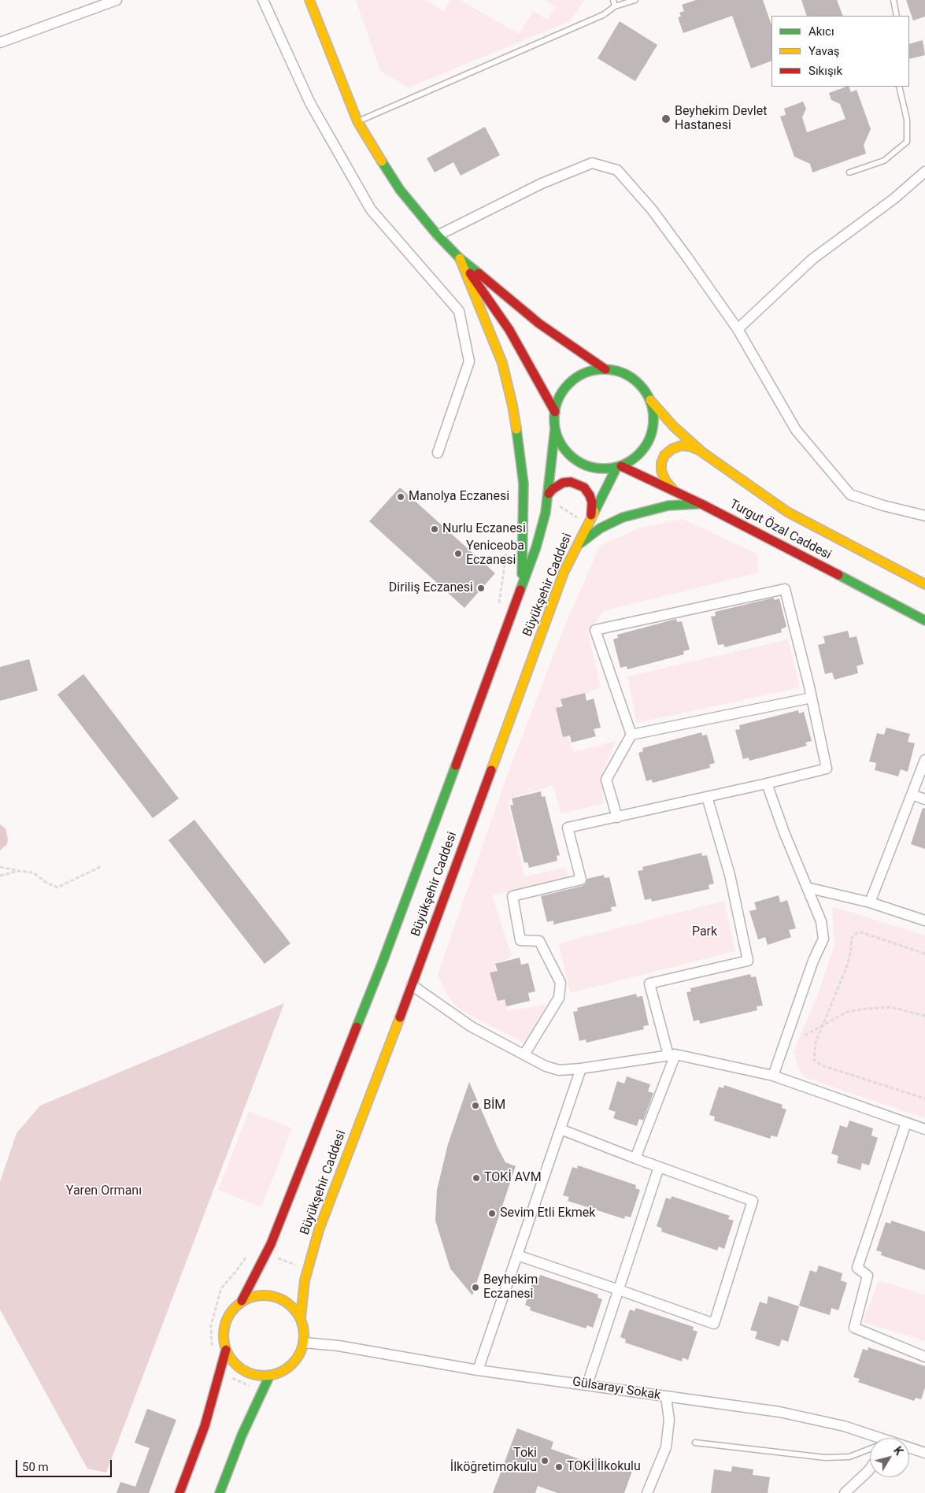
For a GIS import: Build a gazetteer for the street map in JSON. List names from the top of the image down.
{
  "streets": {
    "main road": ["Turgut Özal Caddesi", "Büyükşehir Caddesi"],
    "street": ["Gülsarayı Sokak"]
  },
  "crossings": [
    ["Turgut Özal Caddesi", "Büyükşehir Caddesi"],
    ["Büyükşehir Caddesi", "Gülsarayı Sokak"]
  ],
  "parks": ["Park", "Yaren Ormanı"],
  "places": [
    "Beyhekim Devlet Hastanesi",
    "Manolya Eczanesi",
    "Nurlu Eczanesi",
    "Yeniceoba Eczanesi",
    "Diriliş Eczanesi",
    "BİM",
    "TOKİ AVM",
    "Sevim Etli Ekmek",
    "Beyhekim Eczanesi",
    "Toki İlköğretimokulu",
    "TOKİ İlkokulu"
  ],
  "legend": ["Akıcı", "Yavaş", "Sıkışık"],
  "scale_bar": "50 m",
  "north": "top right"
}
